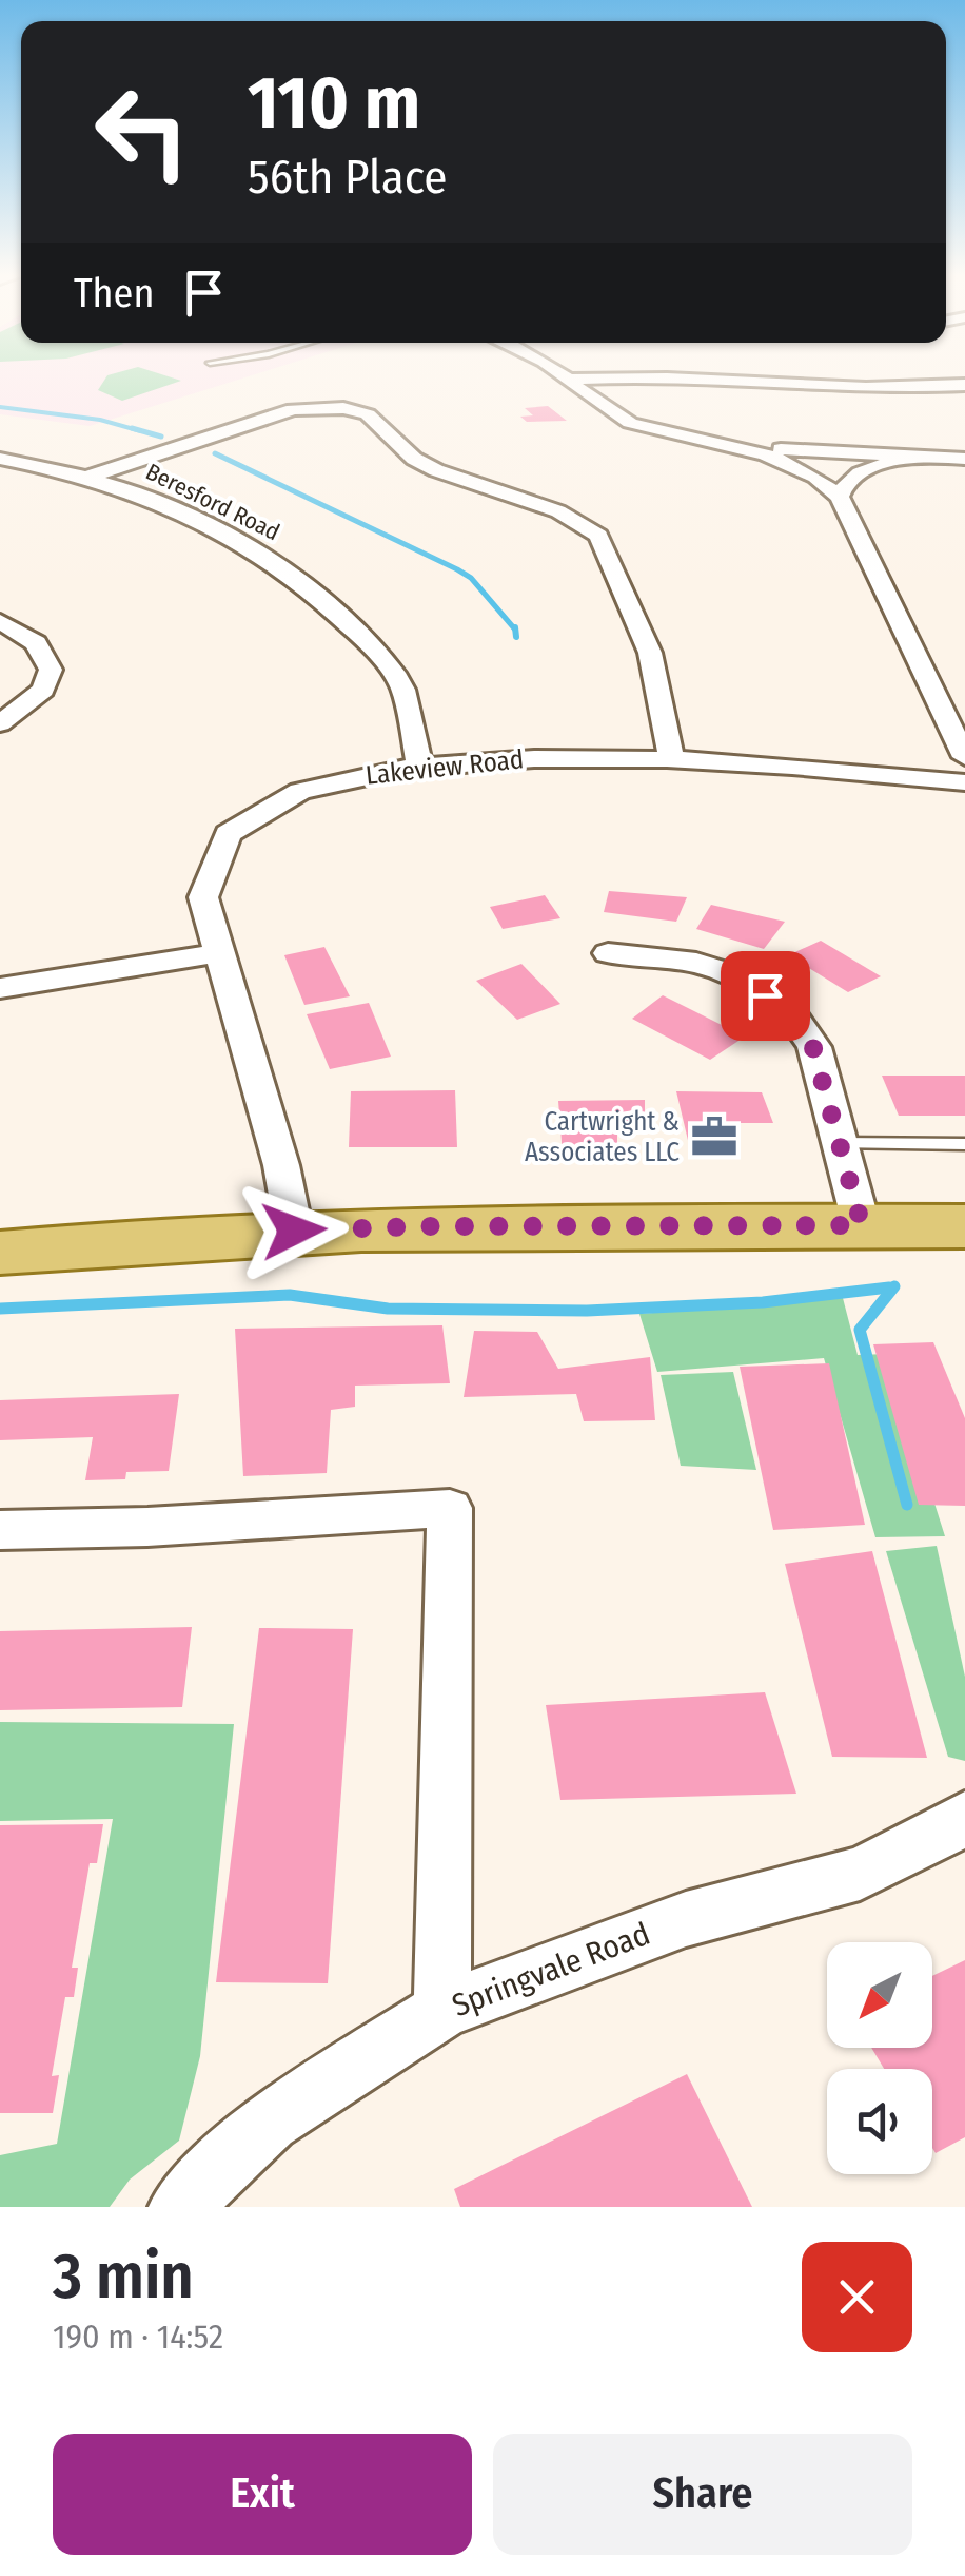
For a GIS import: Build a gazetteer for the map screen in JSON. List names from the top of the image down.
{
  "streets": {
    "street": ["Beresford Road", "Lakeview Road", "Springvale Road"]
  },
  "crossings": [
    ["Beresford Road", "Lakeview Road"]
  ],
  "places": {
    "office": ["Cartwright & Associates LLC"]
  },
  "north": "bottom left",
  "page": {
    "turn": ["110 m", "56th Place"],
    "then": "Then",
    "heading": ["3 min", "190 m · 14:52"],
    "buttons": ["Exit", "Share"]
  }
}
